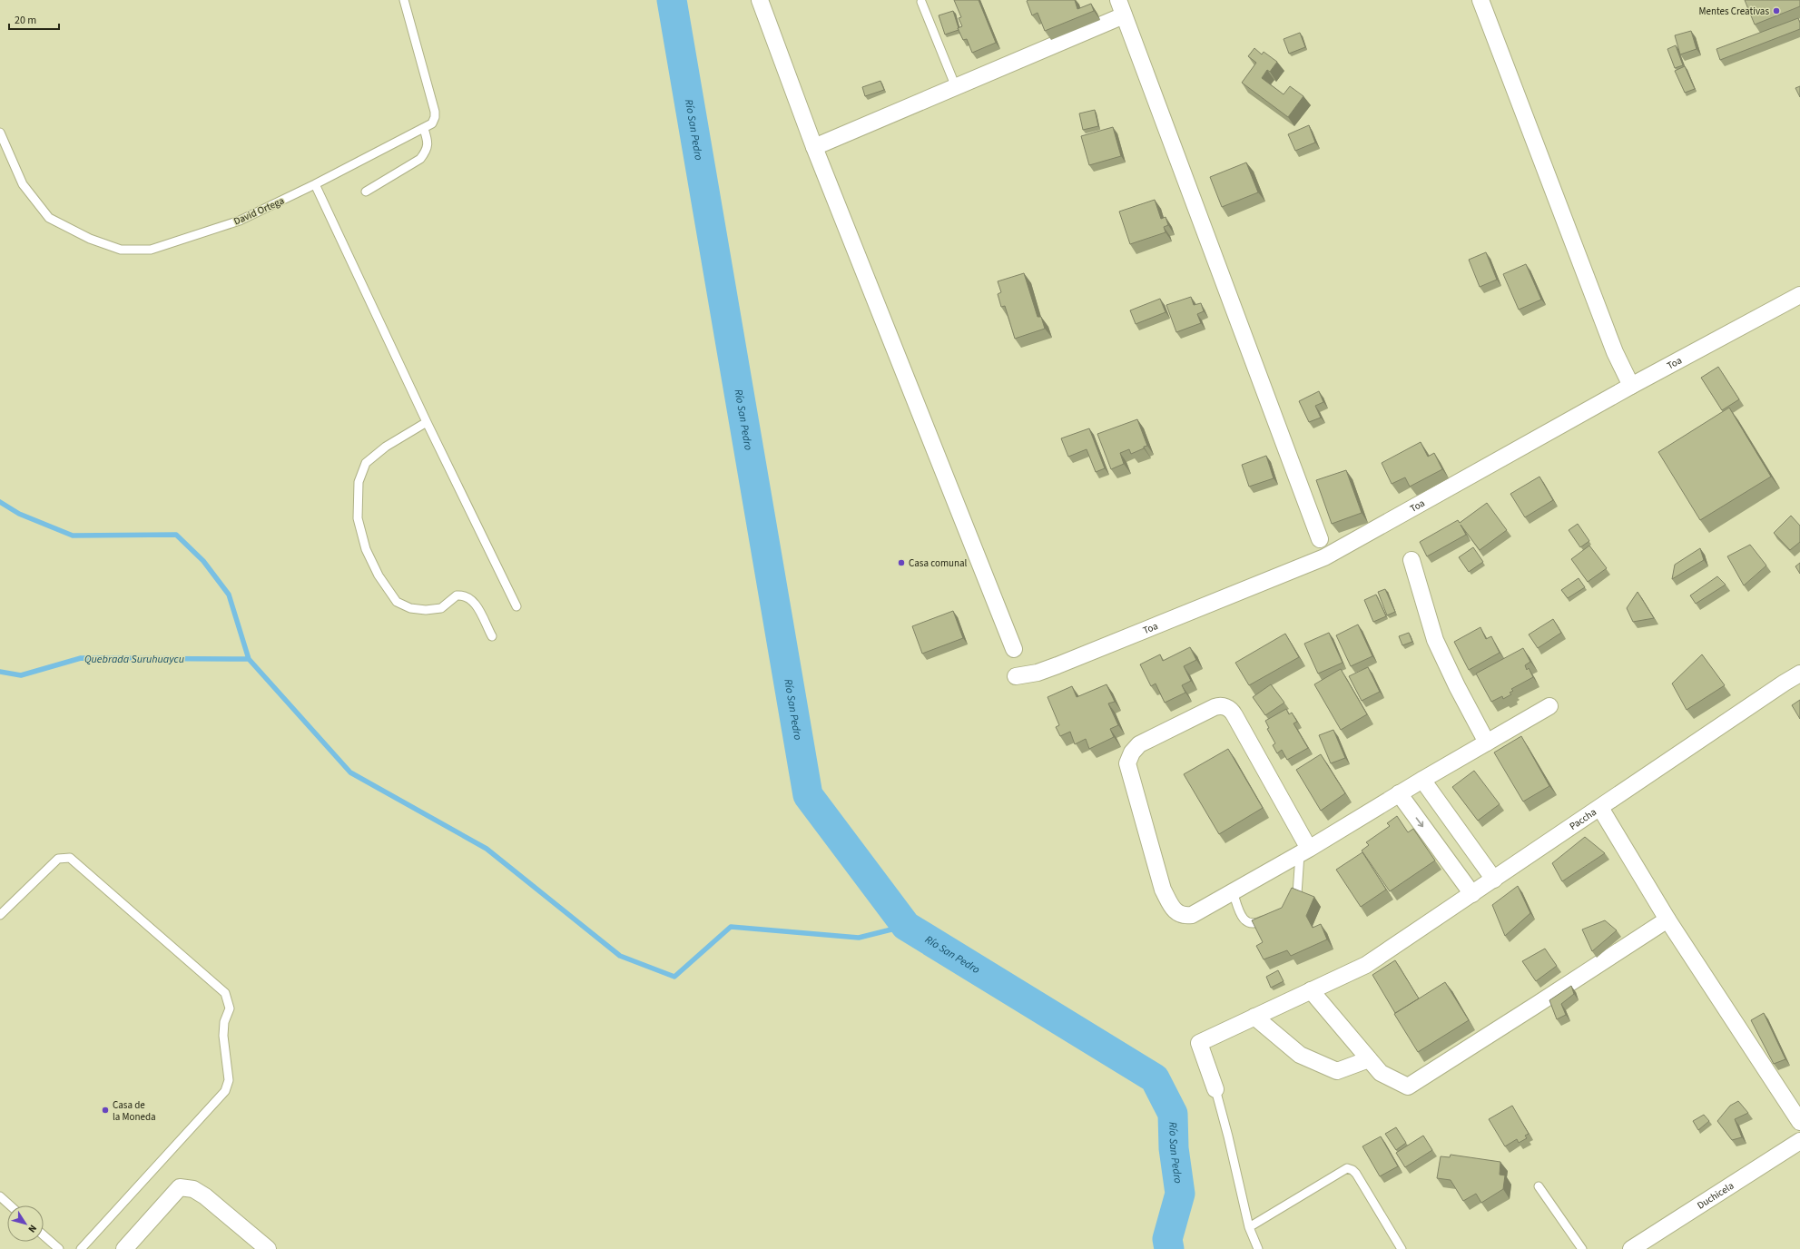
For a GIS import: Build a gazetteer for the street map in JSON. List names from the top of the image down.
{
  "streets": {
    "street": ["Toa", "Paccha", "Duchicela"],
    "lane": ["David Ortega"]
  },
  "water": ["Río San Pedro", "Quebrada Suruhuaycu"],
  "places": ["Mentes Creativas", "Casa comunal", "Casa de la Moneda"],
  "scale_bar": "20 m",
  "north": "bottom right"
}
